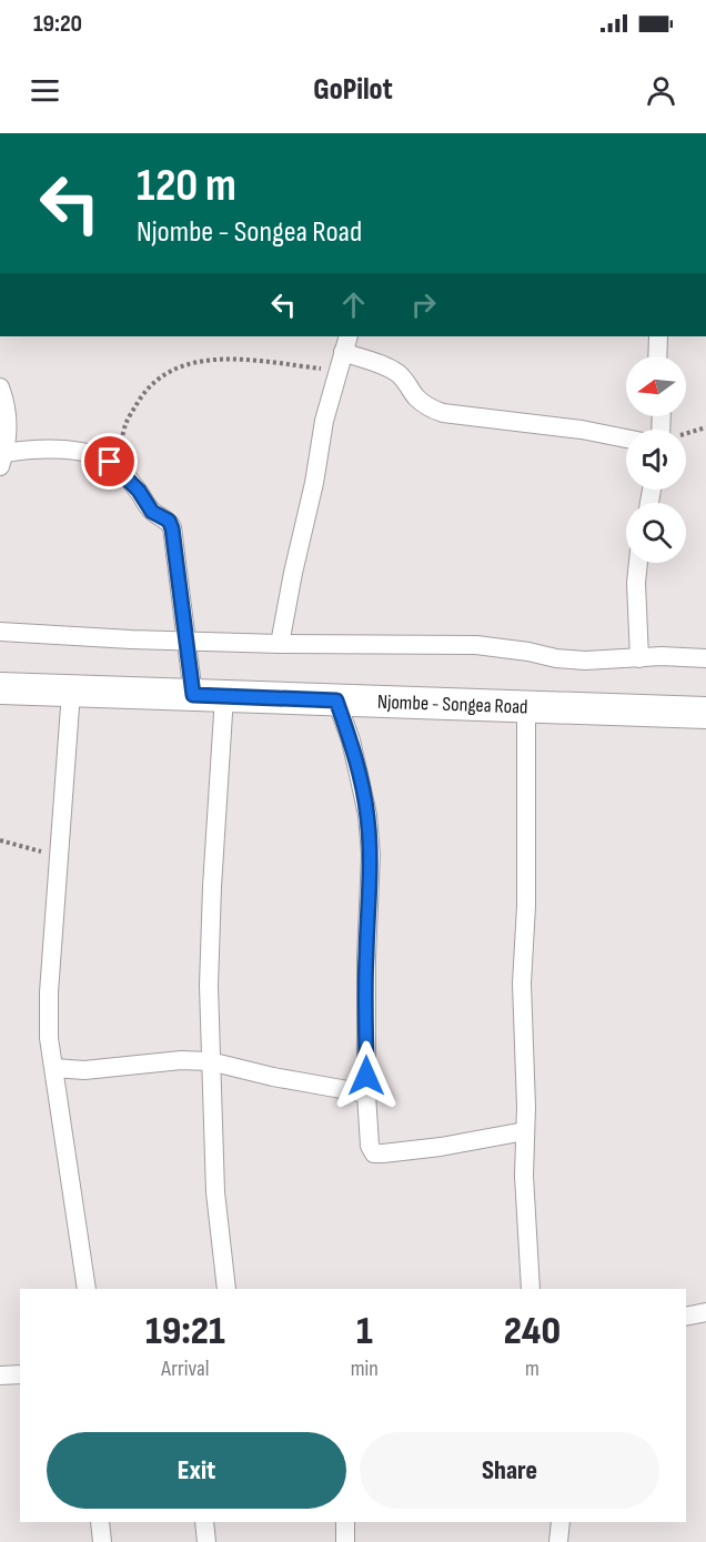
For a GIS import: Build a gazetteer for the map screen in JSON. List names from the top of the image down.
{
  "streets": {
    "highway": ["Njombe - Songea Road"]
  },
  "north": "left",
  "page": {
    "status": "19:20",
    "header": "GoPilot",
    "turn": ["120 m", "Njombe - Songea Road"],
    "eta": [
      "19:21",
      "Arrival",
      "1",
      "min",
      "240",
      "m"
    ],
    "buttons": ["Exit", "Share"]
  }
}
